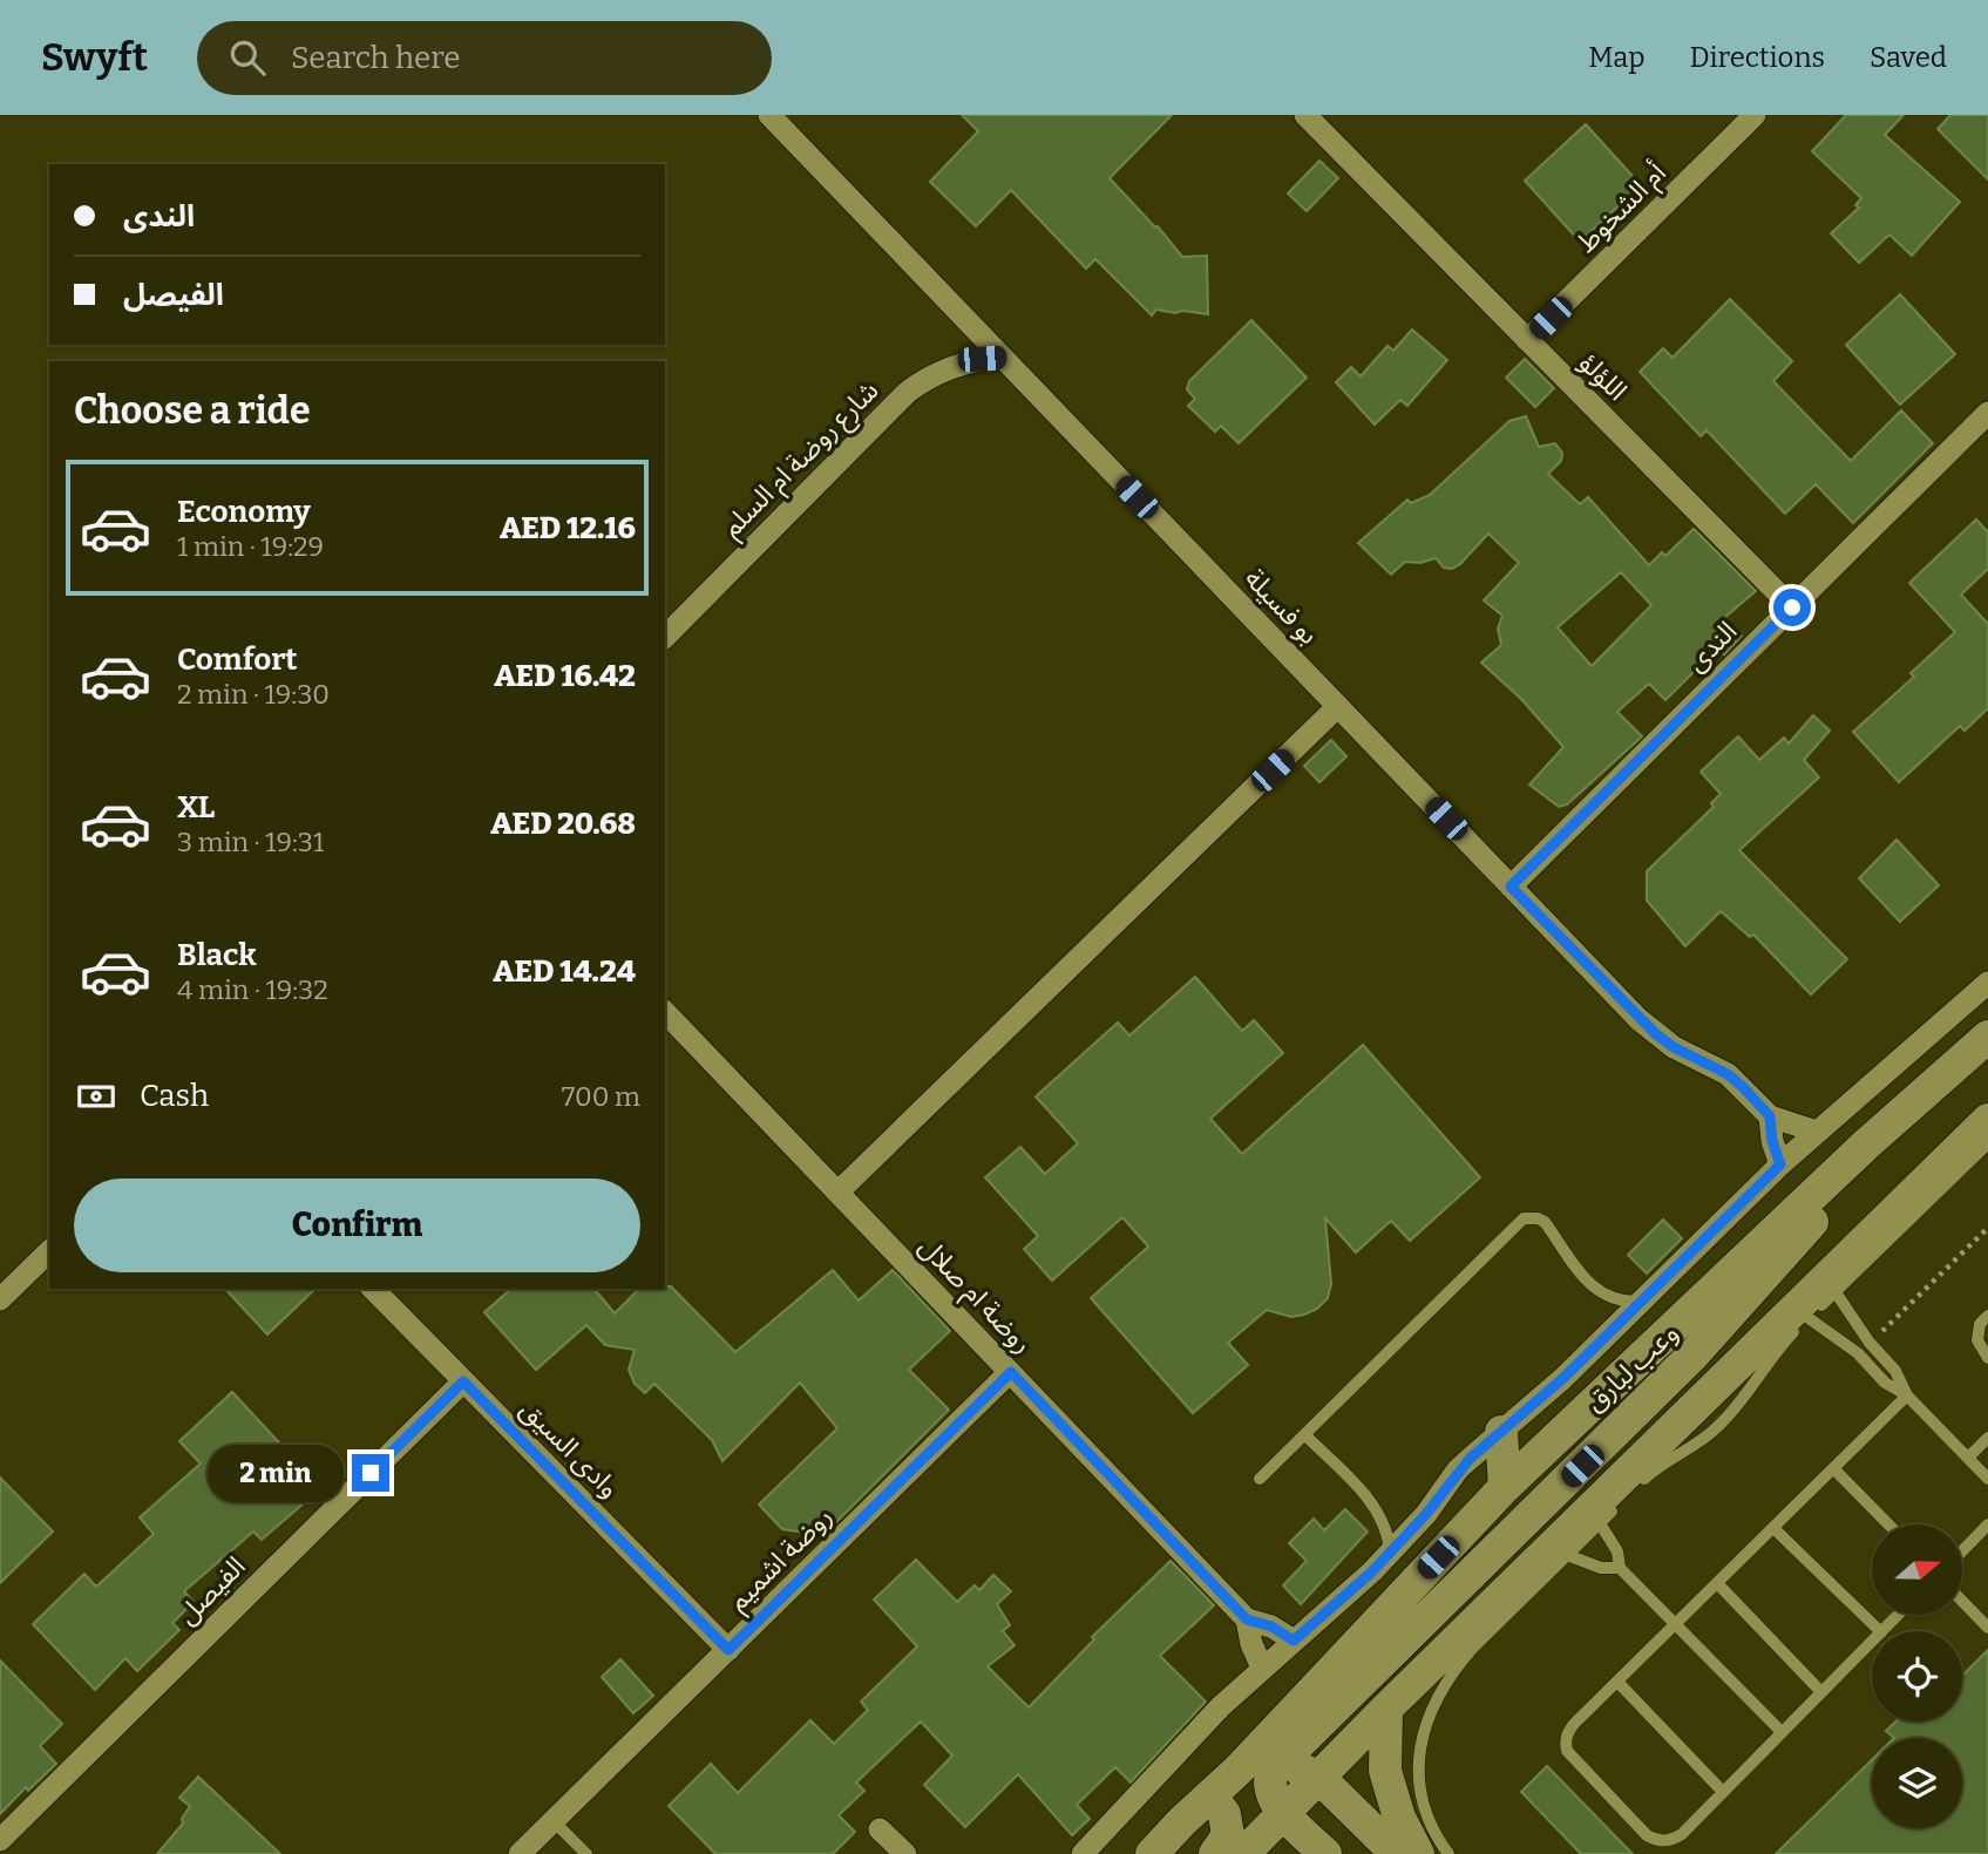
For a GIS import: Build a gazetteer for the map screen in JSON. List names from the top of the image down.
{
  "streets": {
    "street": [
      "أم الشخوط",
      "اللؤلؤ",
      "شارع روضة ام السلم",
      "بو فسيلة",
      "الندى",
      "روضة ام صلال",
      "وعب لبارق",
      "وادى السيق",
      "روضة اشميم",
      "الفيصل"
    ]
  },
  "crossings": [
    ["أم الشخوط", "اللؤلؤ"],
    ["اللؤلؤ", "الندى"],
    ["شارع روضة ام السلم", "بو فسيلة"],
    ["بو فسيلة", "الندى"],
    ["روضة ام صلال", "روضة اشميم"],
    ["وادى السيق", "روضة اشميم"],
    ["وادى السيق", "الفيصل"]
  ],
  "north": "right",
  "page": {
    "header": "Swyft",
    "search": "Search here",
    "nav": ["Map", "Directions", "Saved"],
    "banner": ["الندى", "الفيصل"],
    "heading": "Choose a ride",
    "list": [
      {
        "name": "Economy",
        "note": "1 min · 19:29",
        "value": "AED 12.16"
      },
      {
        "name": "Comfort",
        "note": "2 min · 19:30",
        "value": "AED 16.42"
      },
      {
        "name": "XL",
        "note": "3 min · 19:31",
        "value": "AED 20.68"
      },
      {
        "name": "Black",
        "note": "4 min · 19:32",
        "value": "AED 14.24"
      }
    ],
    "pay": ["Cash", "700 m"],
    "buttons": "Confirm",
    "bubble": "2 min"
  }
}
